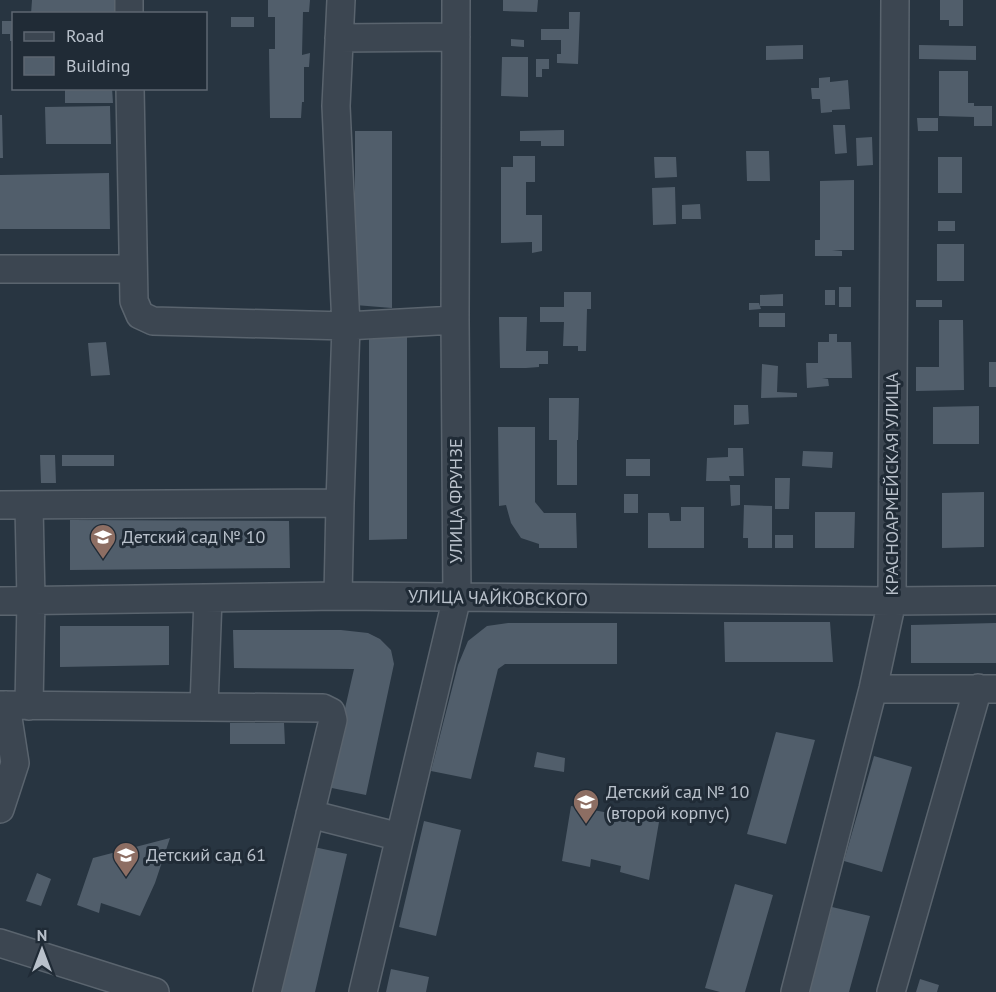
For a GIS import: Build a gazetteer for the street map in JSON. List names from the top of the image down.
{
  "streets": {
    "street": ["КРАСНОАРМЕЙСКАЯ УЛИЦА", "УЛИЦА ФРУНЗЕ", "УЛИЦА ЧАЙКОВСКОГО"]
  },
  "crossings": [
    ["КРАСНОАРМЕЙСКАЯ УЛИЦА", "УЛИЦА ЧАЙКОВСКОГО"],
    ["УЛИЦА ФРУНЗЕ", "УЛИЦА ЧАЙКОВСКОГО"]
  ],
  "places": {
    "school or university": ["Детский сад № 10", "Детский сад № 10 (второй корпус)", "Детский сад 61"]
  },
  "legend": ["Road", "Building"],
  "north": "top"
}
